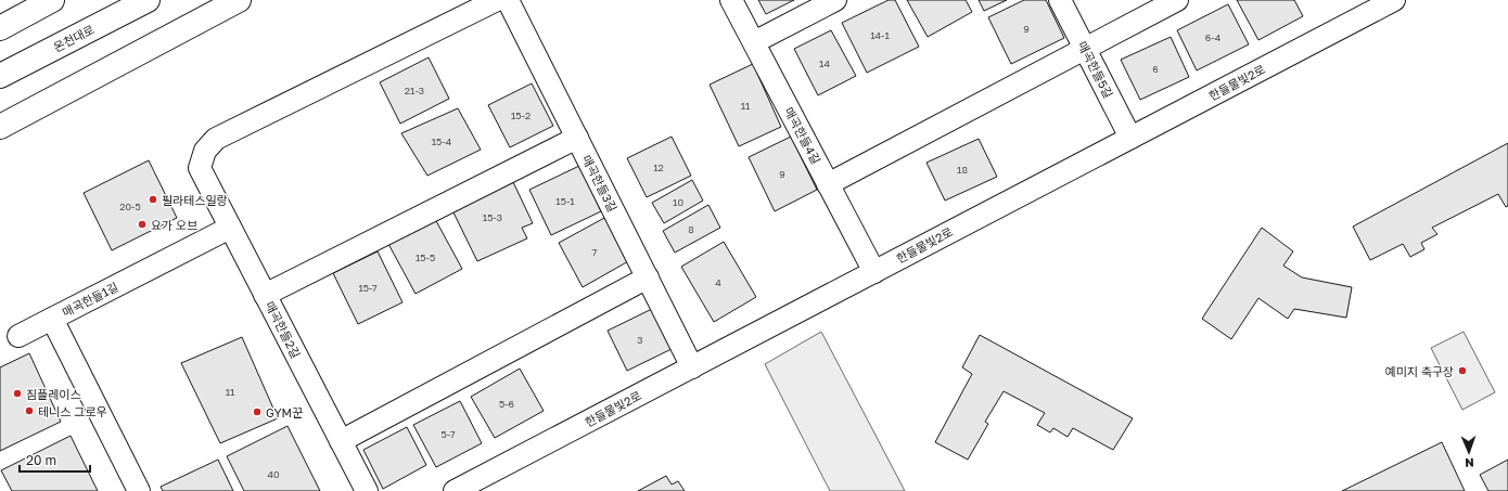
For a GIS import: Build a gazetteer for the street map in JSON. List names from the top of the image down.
{
  "streets": {
    "highway": ["온천대로"],
    "street": [
      "매곡한들5길",
      "한들물빛2로",
      "매곡한들4길",
      "매곡한들3길",
      "매곡한들1길",
      "매곡한들2길"
    ]
  },
  "crossings": [
    ["매곡한들5길", "한들물빛2로"],
    ["한들물빛2로", "매곡한들4길"],
    ["한들물빛2로", "매곡한들3길"],
    ["매곡한들1길", "매곡한들2길"]
  ],
  "places": [
    "필라테스일랑",
    "요가 오브",
    "예미지 축구장",
    "짐플레이스",
    "테니스 그로우",
    "GYM꾼"
  ],
  "house_numbers": [
    "9",
    "14-1",
    "6-4",
    "14",
    "6",
    "21-3",
    "11",
    "15-2",
    "15-4",
    "12",
    "18",
    "9",
    "15-1",
    "10",
    "20-5",
    "15-3",
    "8",
    "7",
    "15-5",
    "4",
    "15-7",
    "3",
    "11",
    "5-6",
    "5-7",
    "40"
  ],
  "scale_bar": "20 m",
  "north": "bottom"
}
